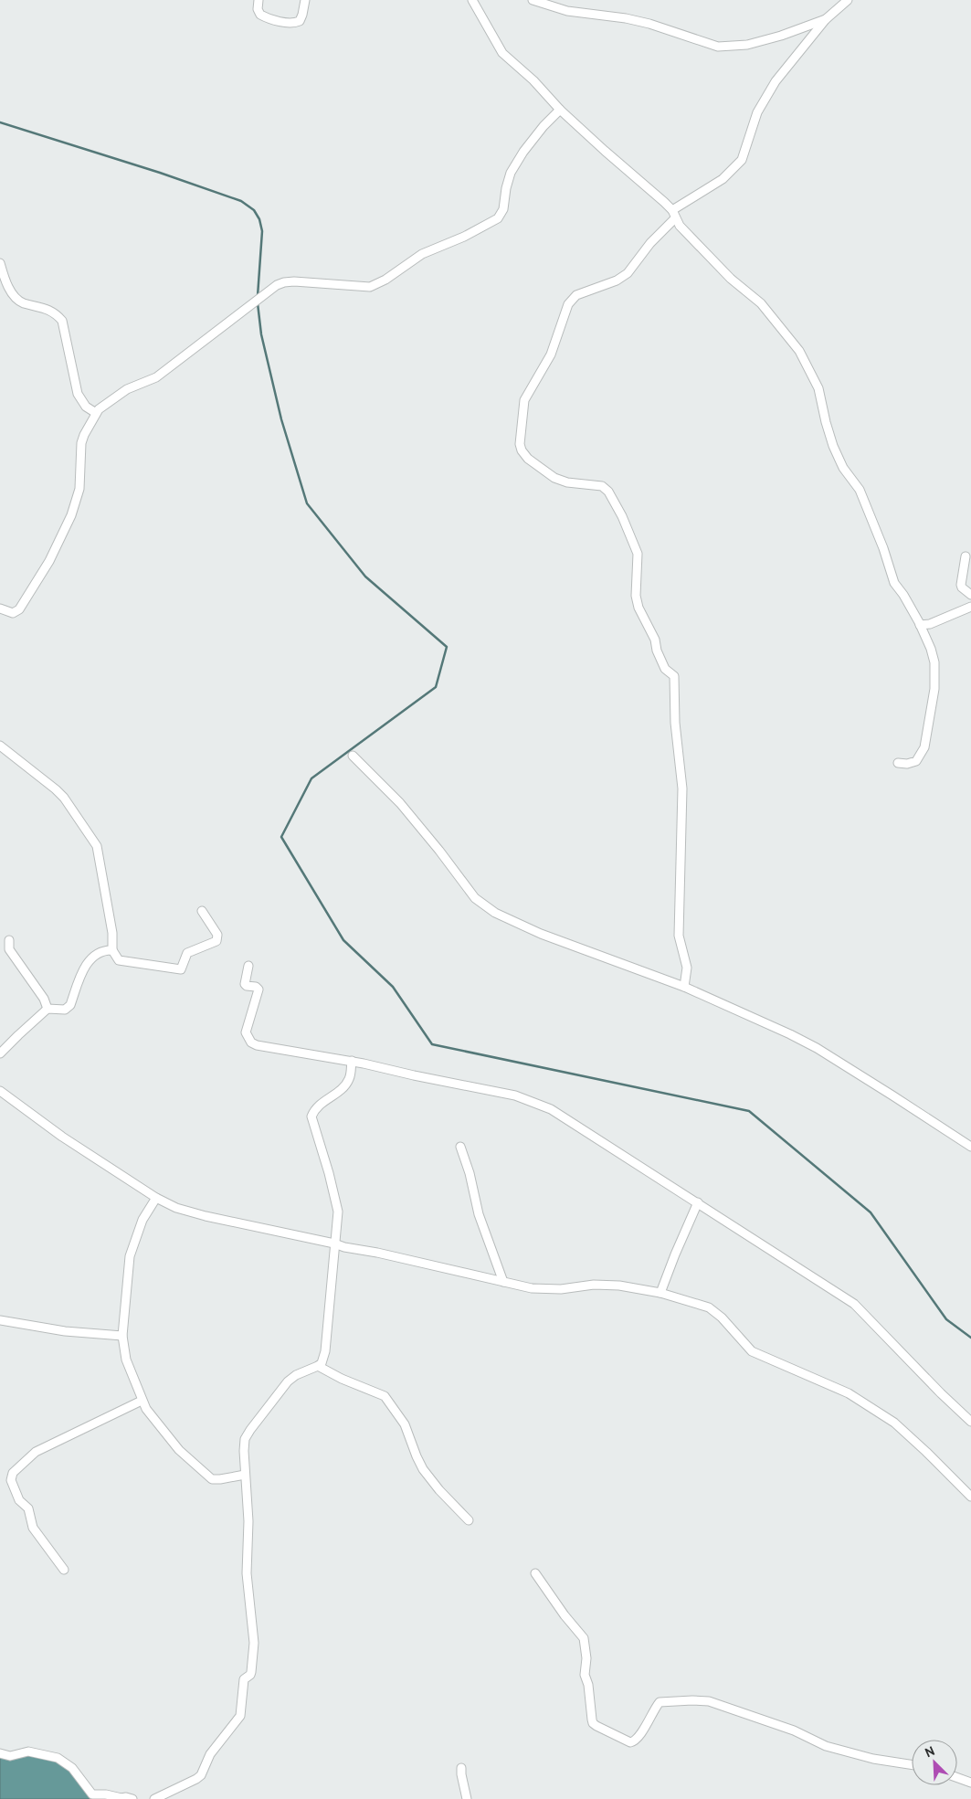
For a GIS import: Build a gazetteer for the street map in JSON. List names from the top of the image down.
{
  "north": "top left"
}
